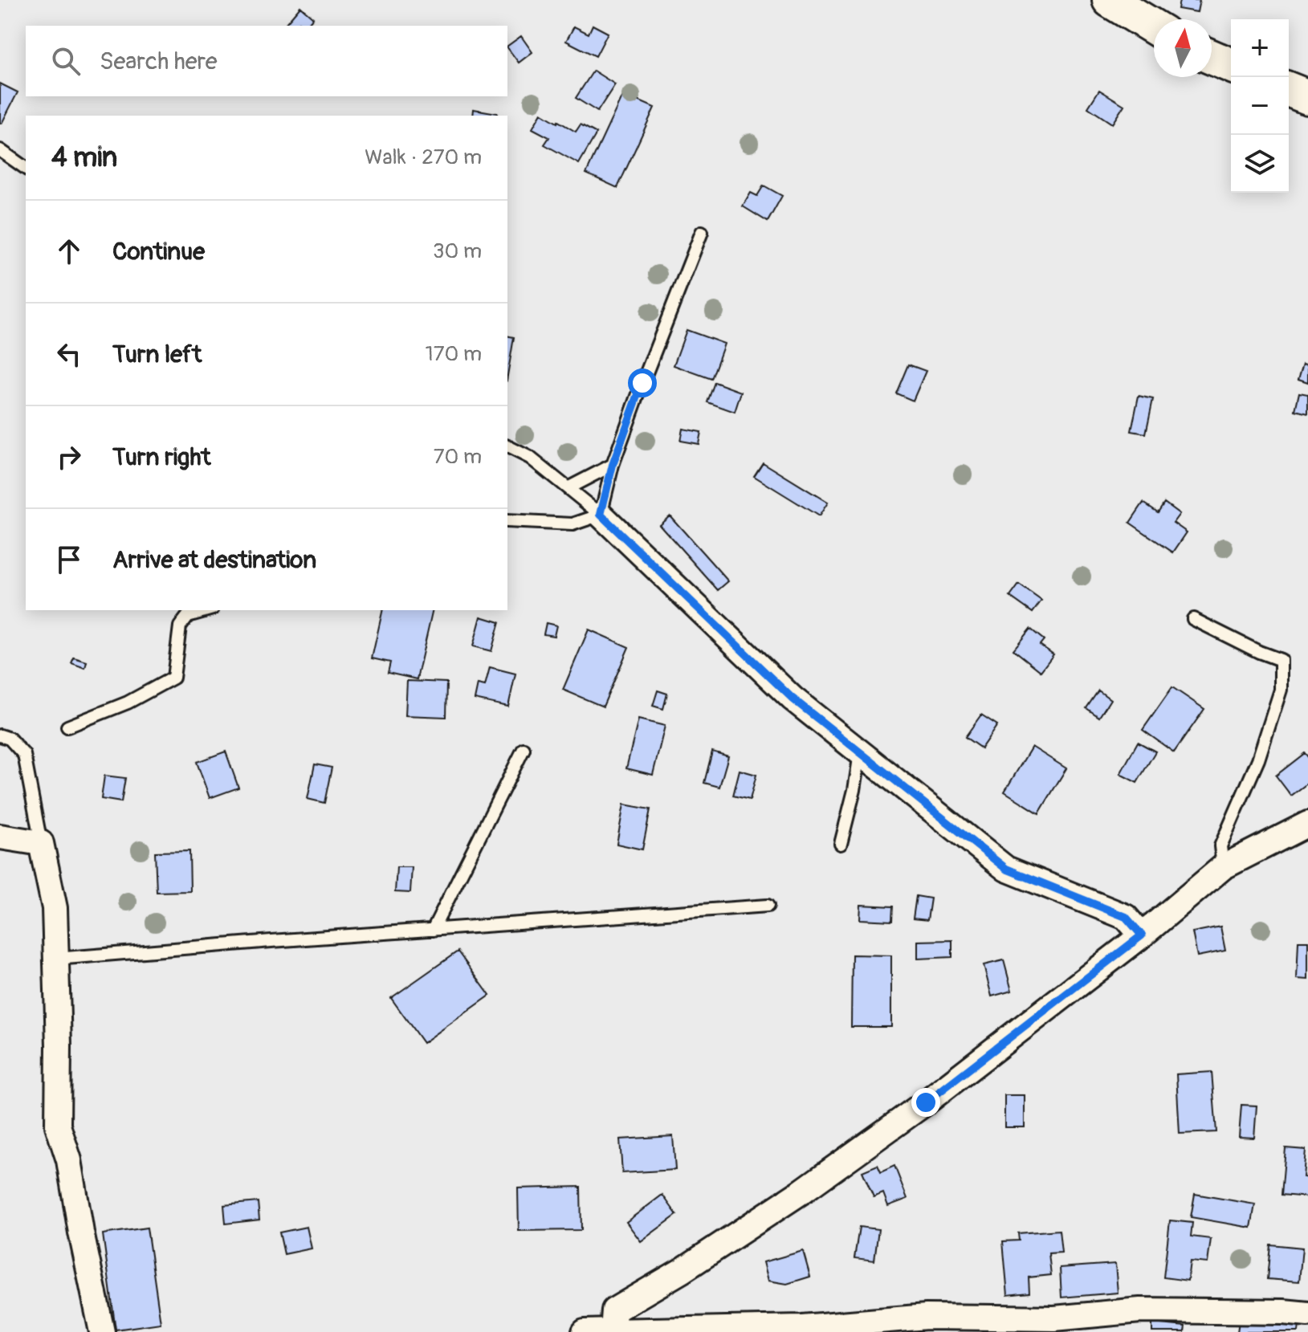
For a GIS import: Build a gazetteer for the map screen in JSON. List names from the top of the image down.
{
  "north": "top",
  "page": {
    "map_buttons": ["+", "−"],
    "search": "Search here",
    "heading": ["4 min", "Walk · 270 m"],
    "list": [
      ["Continue", "30 m"],
      ["Turn left", "170 m"],
      ["Turn right", "70 m"],
      "Arrive at destination"
    ]
  }
}
